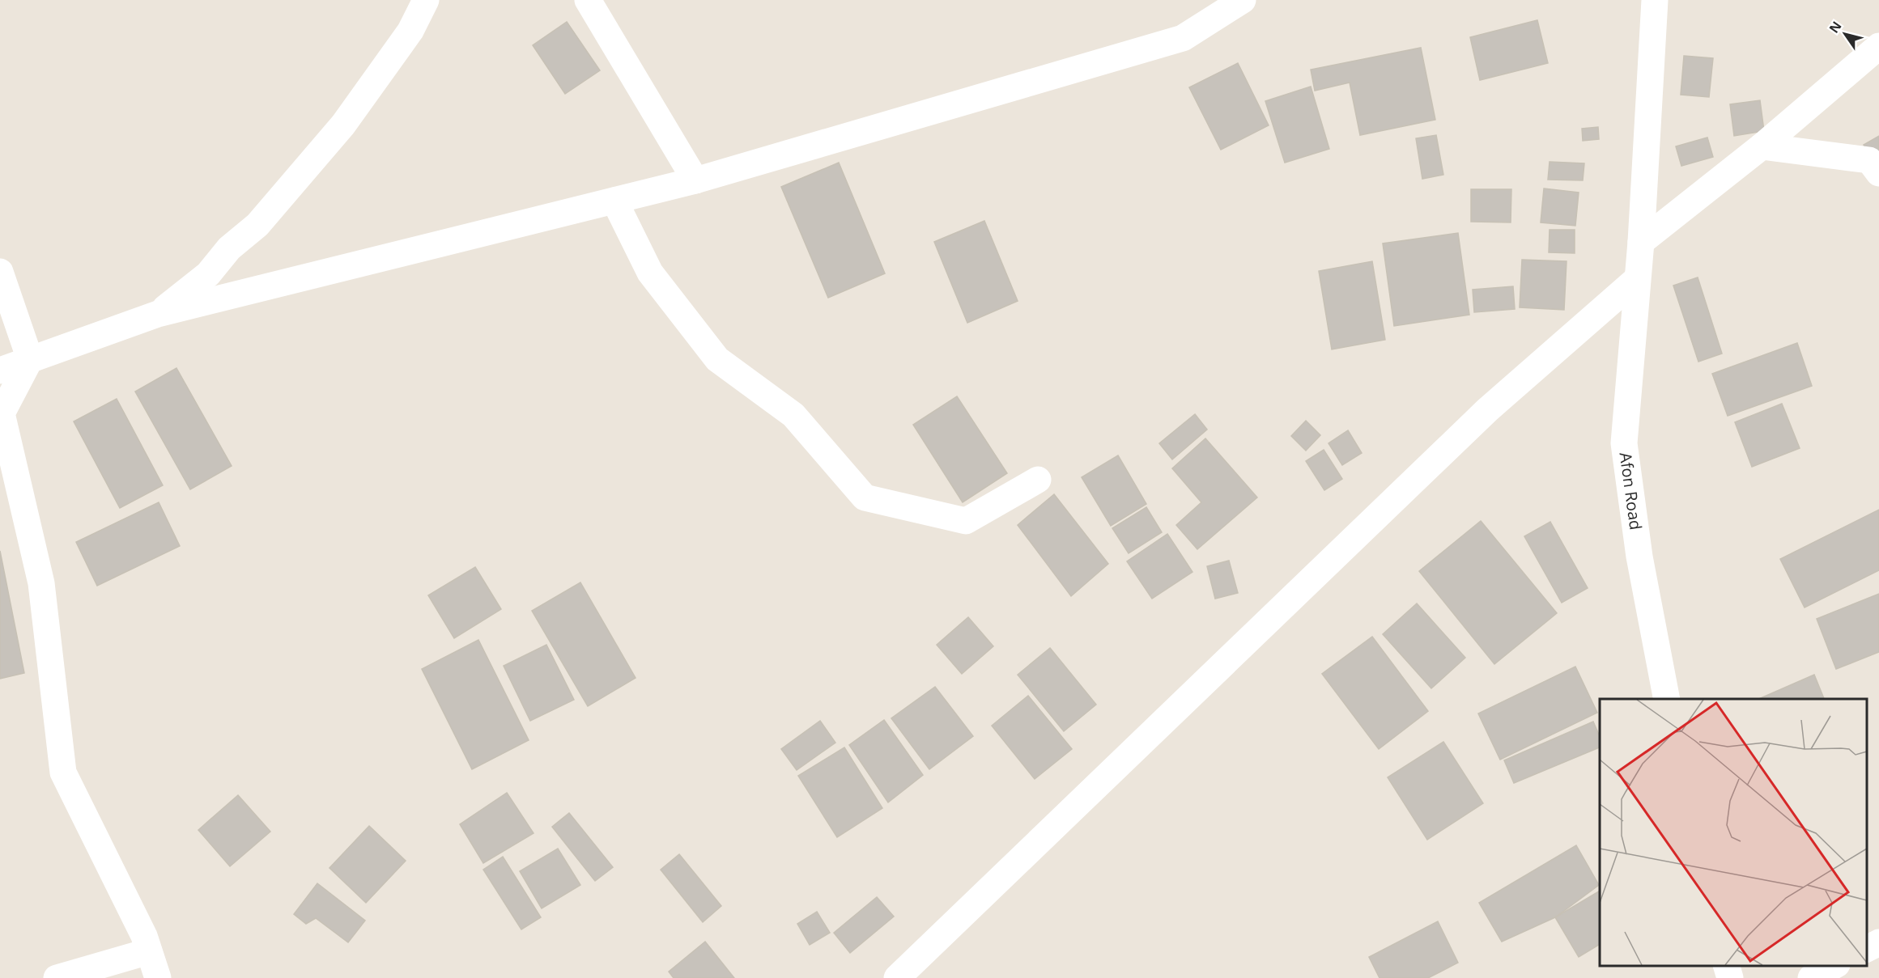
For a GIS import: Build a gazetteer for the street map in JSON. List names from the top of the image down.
{
  "streets": {
    "street": ["Afon Road"]
  },
  "north": "top left"
}
